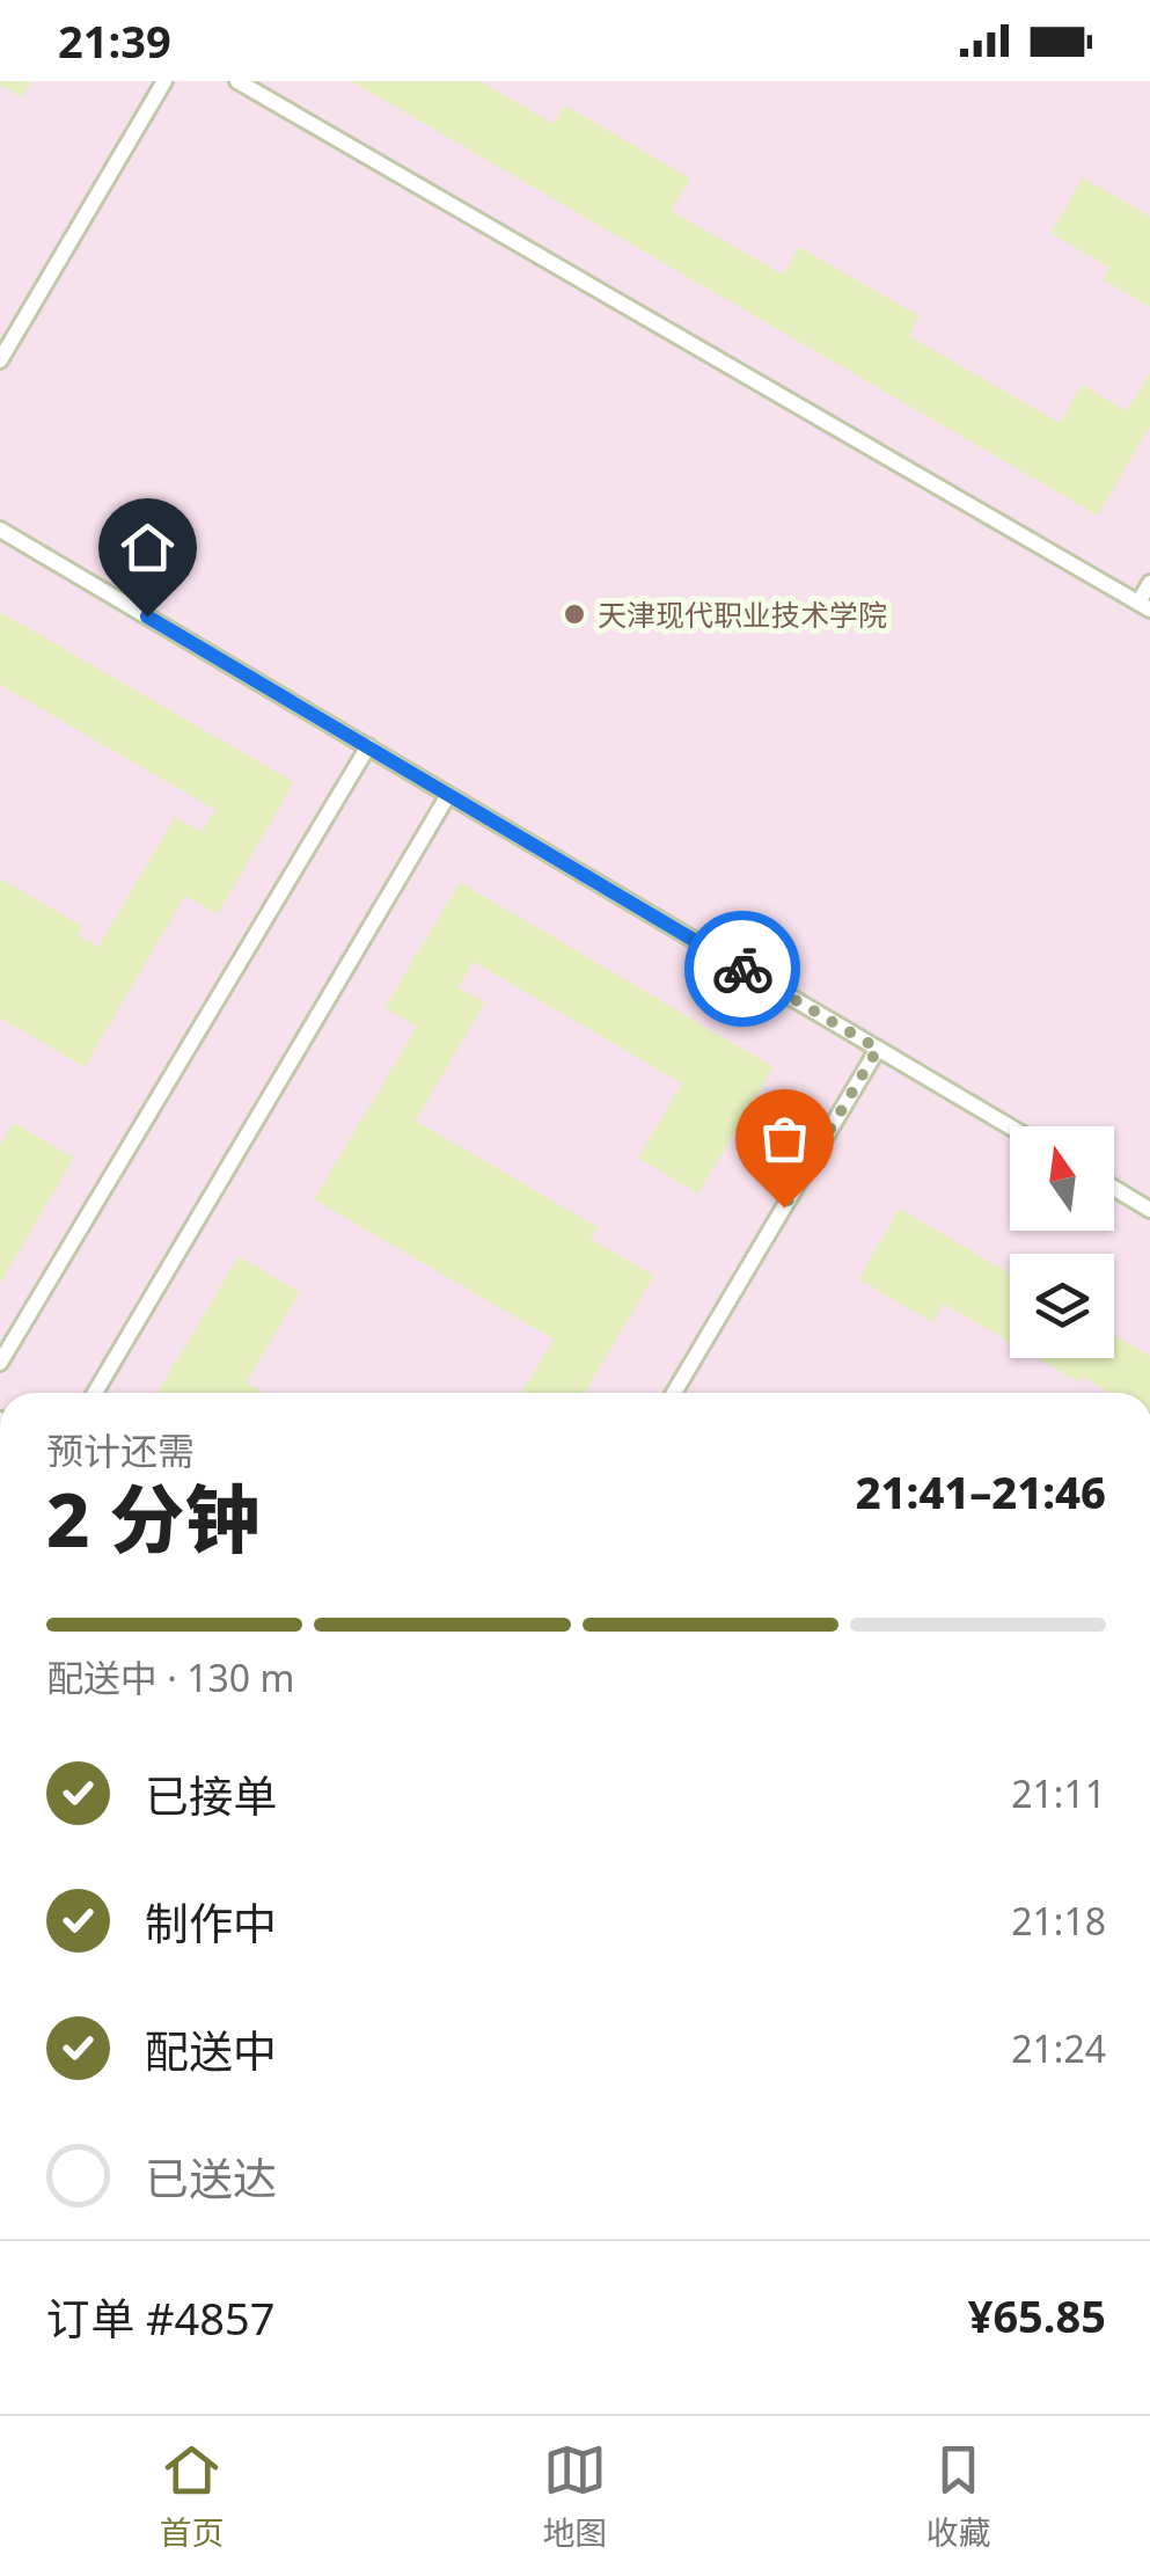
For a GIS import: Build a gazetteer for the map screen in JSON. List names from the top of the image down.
{
  "places": ["天津现代职业技术学院"],
  "north": "top",
  "page": {
    "status": "21:39",
    "heading": ["2 分钟", "预计还需", "21:41–21:46"],
    "panel": ["订单 #4857", "¥65.85"],
    "bar": "配送中 · 130 m",
    "list": [
      ["已接单", "21:11"],
      ["制作中", "21:18"],
      ["配送中", "21:24"],
      "已送达"
    ],
    "tabs": ["首页", "地图", "收藏"]
  }
}
